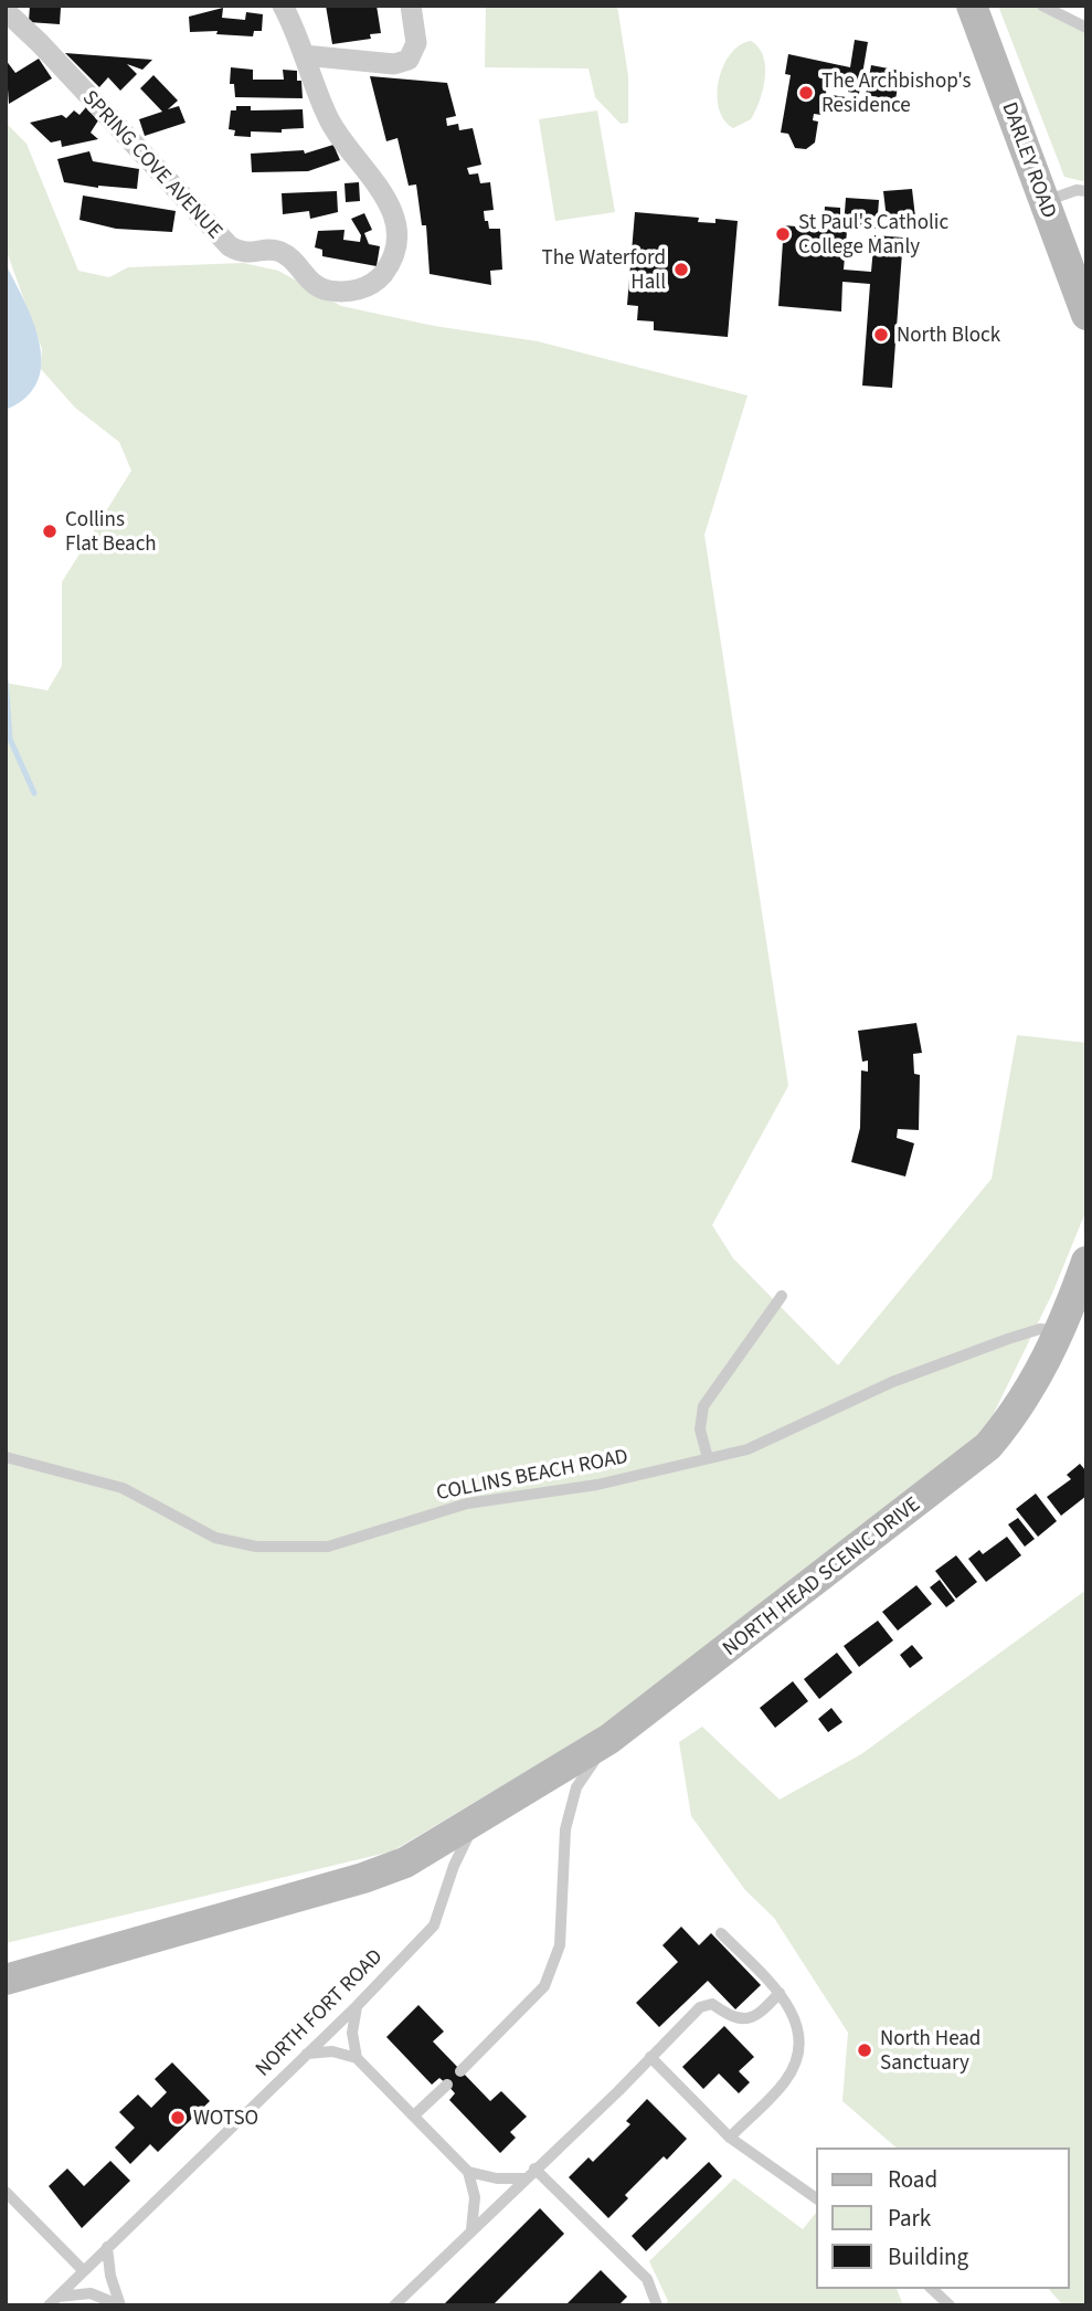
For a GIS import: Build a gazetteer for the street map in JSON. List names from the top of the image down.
{
  "streets": {
    "street": ["DARLEY ROAD", "SPRING COVE AVENUE", "NORTH HEAD SCENIC DRIVE"],
    "lane": ["COLLINS BEACH ROAD", "NORTH FORT ROAD"]
  },
  "crossings": [
    ["COLLINS BEACH ROAD", "NORTH HEAD SCENIC DRIVE"],
    ["NORTH HEAD SCENIC DRIVE", "NORTH FORT ROAD"]
  ],
  "places": [
    "The Archbishop's Residence",
    "St Paul's Catholic College Manly",
    "The Waterford Hall",
    "North Block",
    "Collins Flat Beach",
    "North Head Sanctuary",
    "WOTSO"
  ],
  "legend": ["Road", "Park", "Building"]
}
